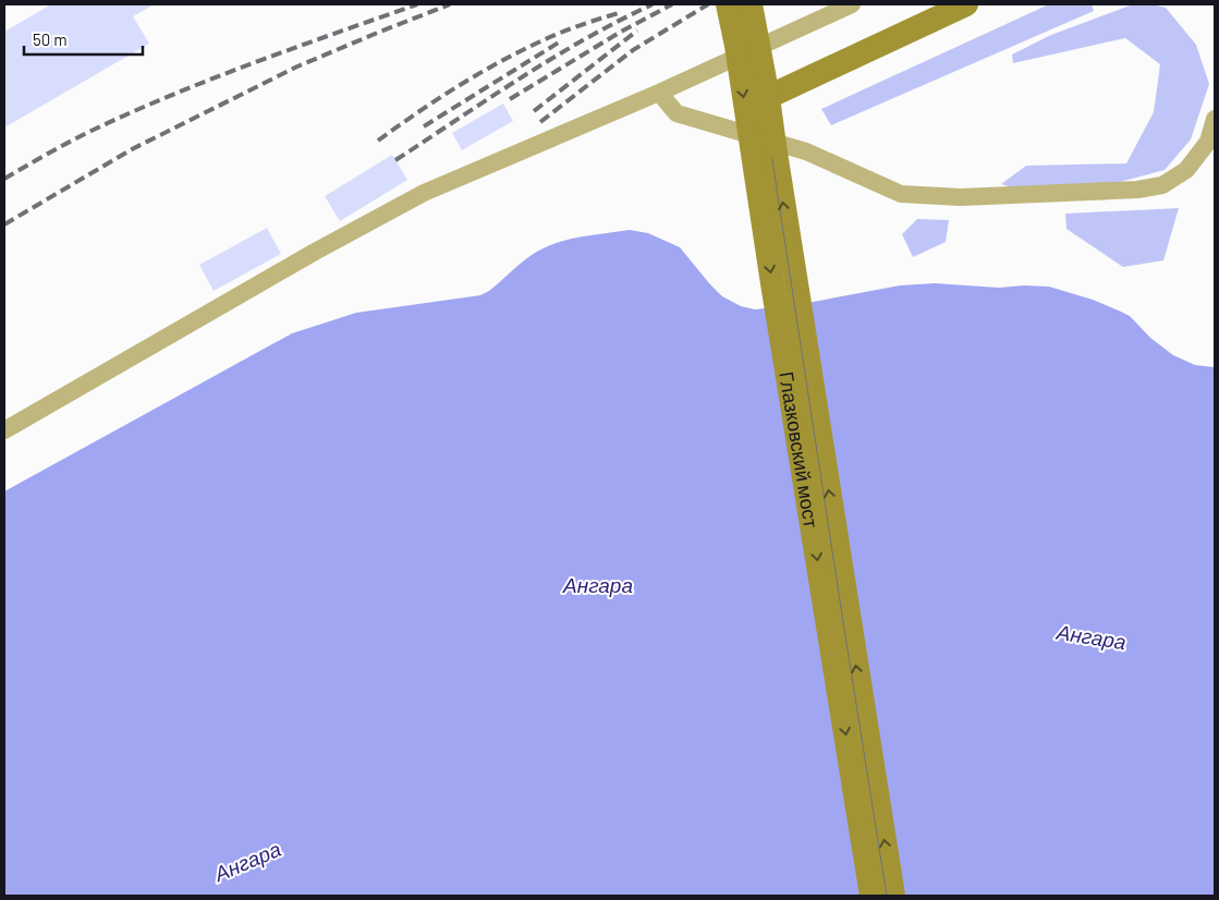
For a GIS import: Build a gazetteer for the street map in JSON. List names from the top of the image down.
{
  "streets": {
    "main road": ["Глазковский мост"]
  },
  "water": ["Ангара"],
  "scale_bar": "50 m"
}
